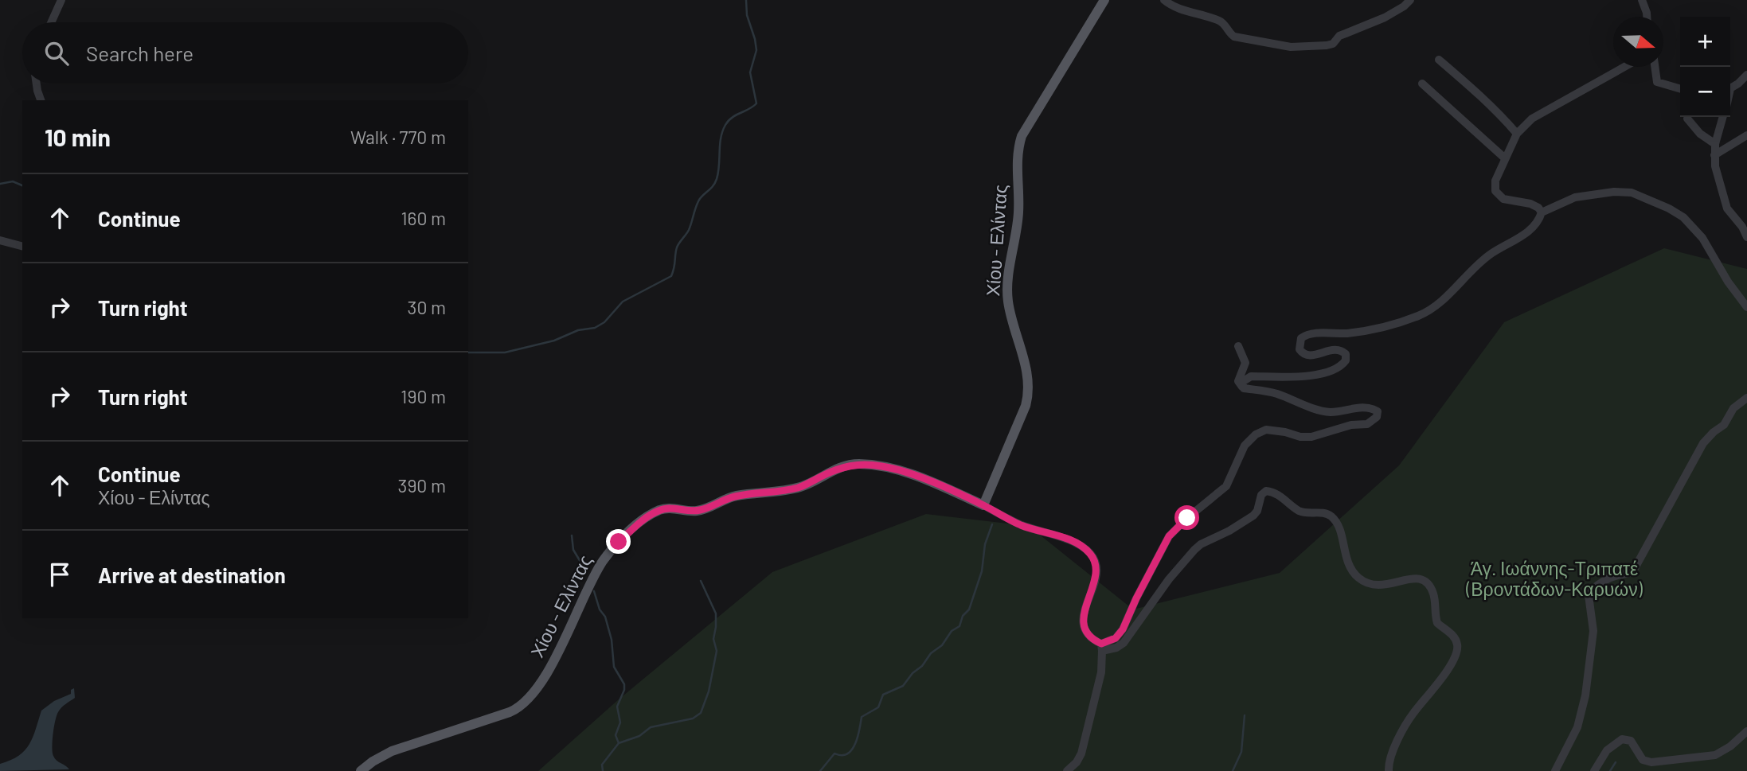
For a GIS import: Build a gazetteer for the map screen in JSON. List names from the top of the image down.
{
  "streets": {
    "main road": ["Χίου - Ελίντας"]
  },
  "parks": ["Άγ. Ιωάννης-Τριπατέ (Βροντάδων-Καρυών)"],
  "north": "right",
  "page": {
    "map_buttons": ["+", "−"],
    "search": "Search here",
    "heading": ["10 min", "Walk · 770 m"],
    "list": [
      ["Continue", "160 m"],
      ["Turn right", "30 m"],
      ["Turn right", "190 m"],
      ["Continue", "Χίου - Ελίντας", "390 m"],
      "Arrive at destination"
    ]
  }
}
